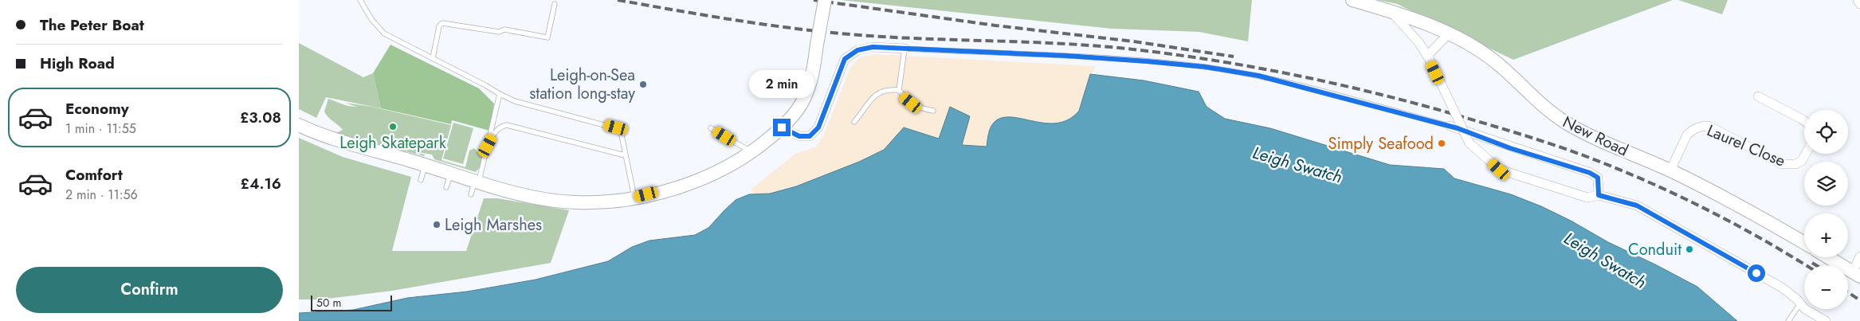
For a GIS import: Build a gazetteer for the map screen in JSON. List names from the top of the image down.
{
  "streets": {
    "street": ["New Road", "Laurel Close"]
  },
  "crossings": [
    ["New Road", "Laurel Close"]
  ],
  "water": ["Leigh Swatch"],
  "places": [
    "Leigh-on-Sea station long-stay",
    "Leigh Skatepark",
    "Simply Seafood",
    "Leigh Marshes",
    "Conduit"
  ],
  "scale_bar": "50 m",
  "page": {
    "banner": ["The Peter Boat", "High Road"],
    "bubble": "2 min",
    "list": [
      {
        "name": "Economy",
        "note": "1 min · 11:55",
        "value": "£3.08"
      },
      {
        "name": "Comfort",
        "note": "2 min · 11:56",
        "value": "£4.16"
      }
    ],
    "map_buttons": ["+", "−"],
    "buttons": "Confirm",
    "scale": "50 m"
  }
}
